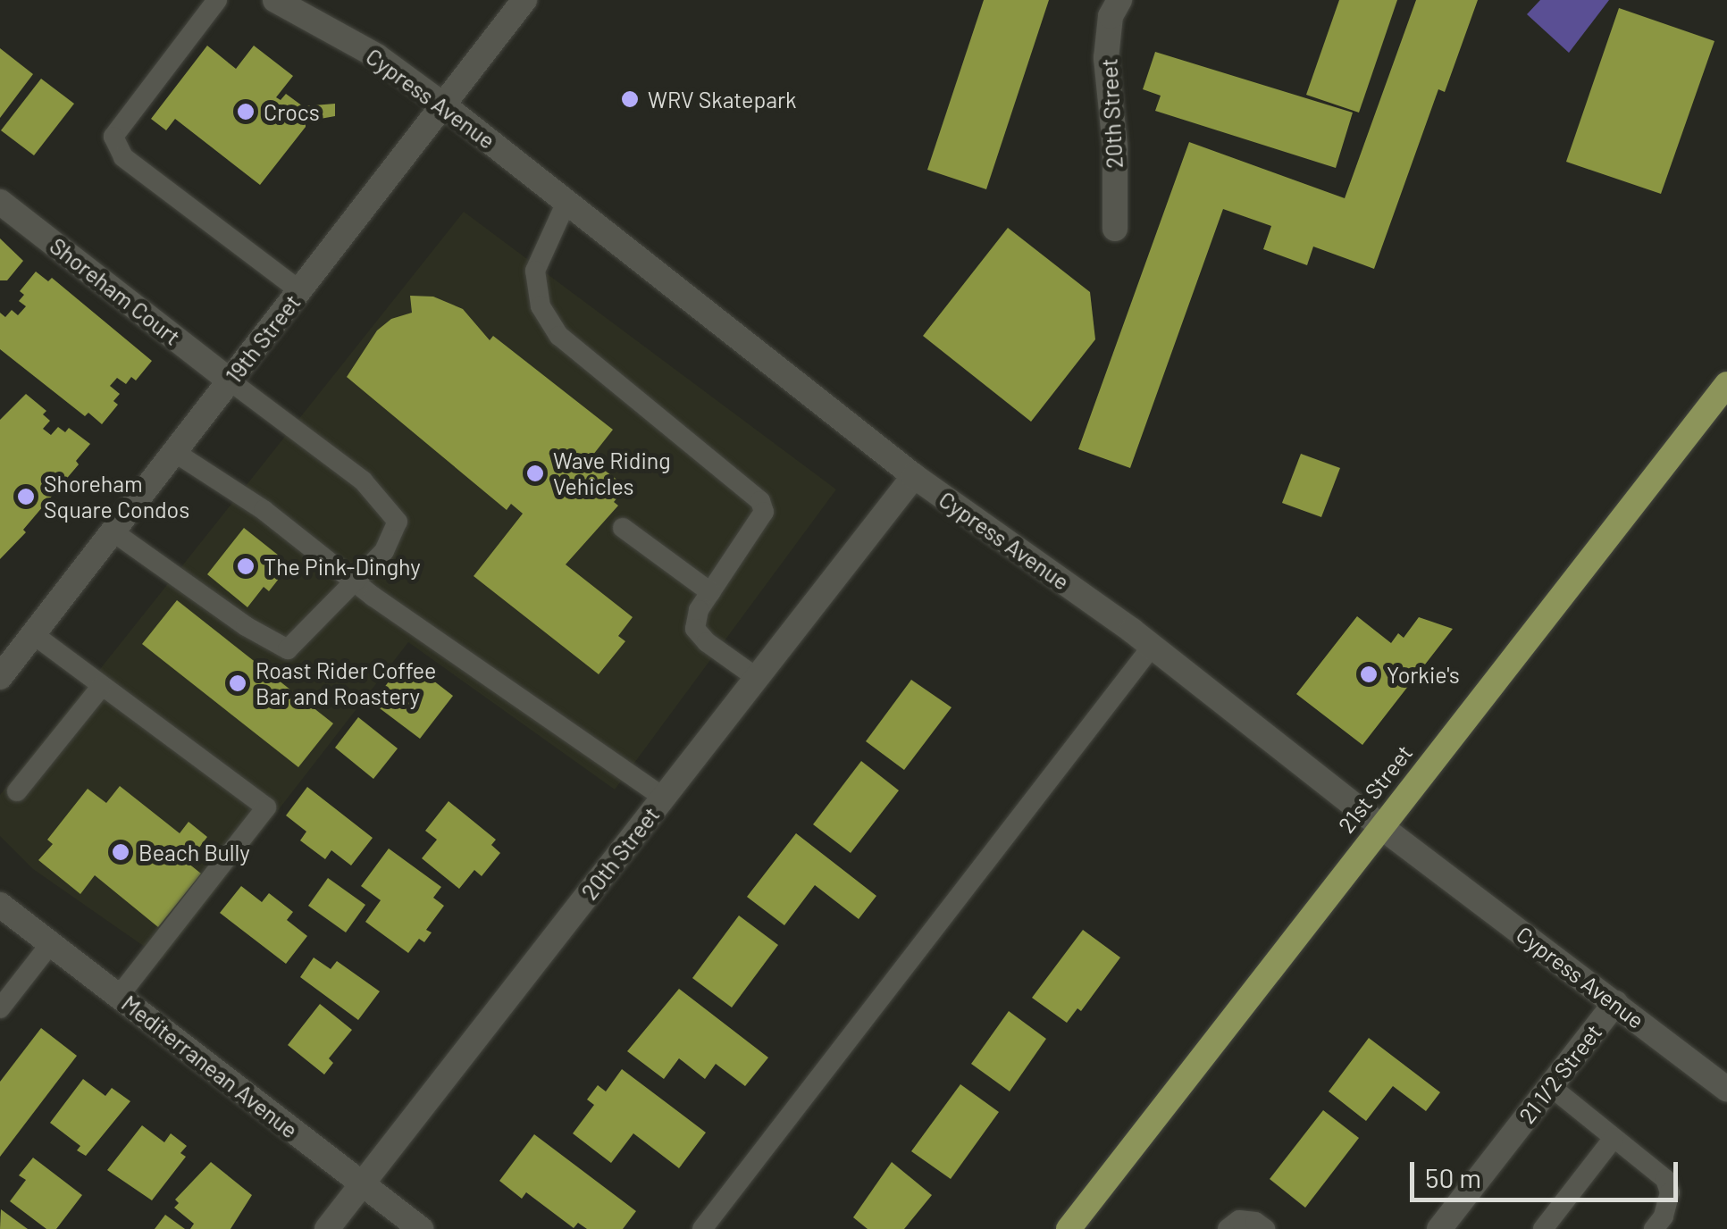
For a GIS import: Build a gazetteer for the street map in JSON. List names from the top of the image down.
{
  "streets": {
    "highway": ["21st Street"],
    "street": [
      "Cypress Avenue",
      "20th Street",
      "Shoreham Court",
      "19th Street",
      "Mediterranean Avenue",
      "21 1/2 Street"
    ]
  },
  "crossings": [
    ["Cypress Avenue", "20th Street"],
    ["Cypress Avenue", "19th Street"],
    ["Cypress Avenue", "21st Street"],
    ["Cypress Avenue", "21 1/2 Street"],
    ["20th Street", "Mediterranean Avenue"],
    ["Shoreham Court", "19th Street"]
  ],
  "places": [
    "WRV Skatepark",
    "Crocs",
    "Wave Riding Vehicles",
    "Shoreham Square Condos",
    "The Pink-Dinghy",
    "Yorkie's",
    "Roast Rider Coffee Bar and Roastery",
    "Beach Bully"
  ],
  "scale_bar": "50 m"
}
